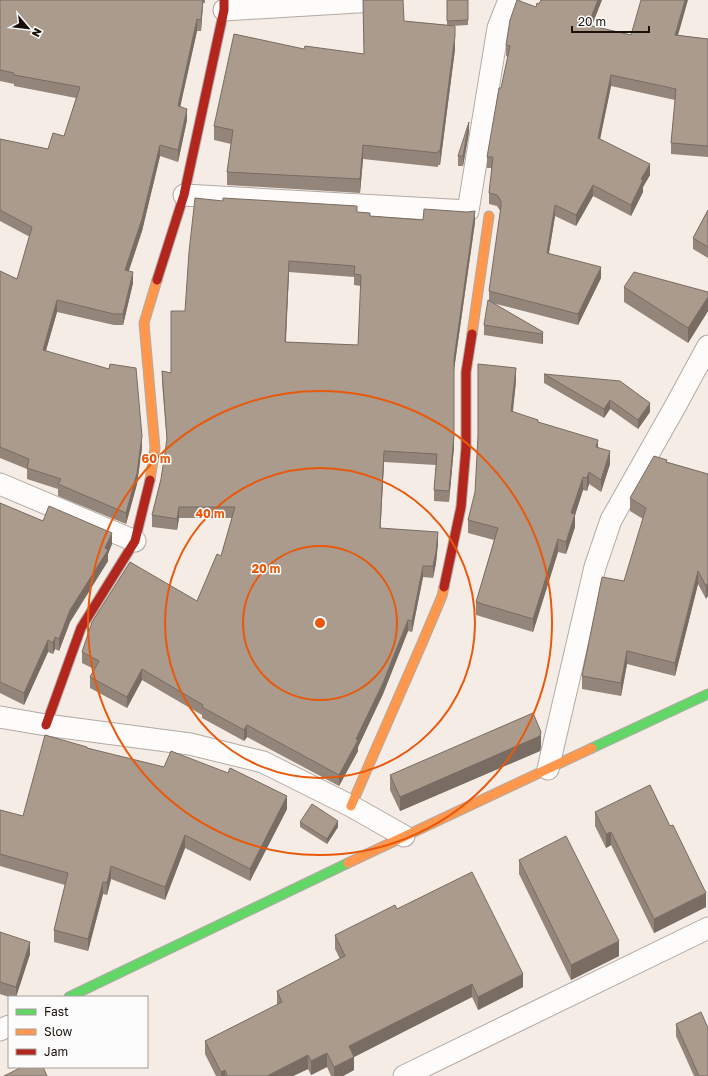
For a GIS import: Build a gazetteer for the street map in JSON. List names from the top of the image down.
{
  "legend": ["Fast", "Slow", "Jam"],
  "scale_bar": "20 m",
  "north": "bottom right",
  "rings": ["60 m", "40 m", "20 m"]
}
